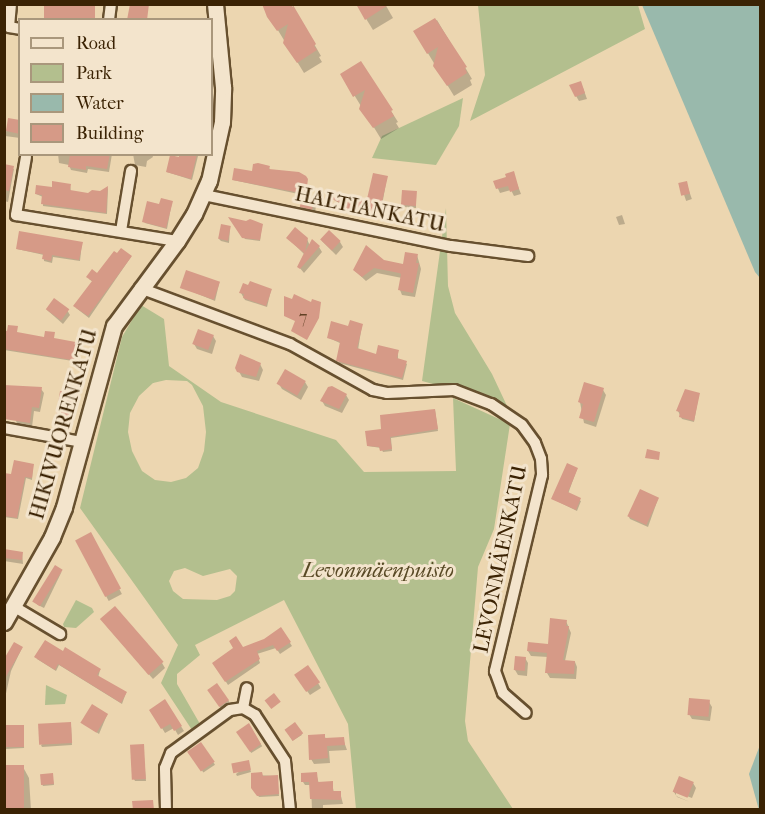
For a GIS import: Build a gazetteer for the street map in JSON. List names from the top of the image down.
{
  "streets": {
    "street": ["HALTIANKATU", "HIKIVUORENKATU", "LEVONMÄENKATU"]
  },
  "crossings": [
    ["HALTIANKATU", "HIKIVUORENKATU"],
    ["HIKIVUORENKATU", "LEVONMÄENKATU"]
  ],
  "parks": ["Levonmäenpuisto"],
  "house_numbers": ["7"],
  "legend": [
    "Road",
    "Park",
    "Water",
    "Building"
  ]
}
